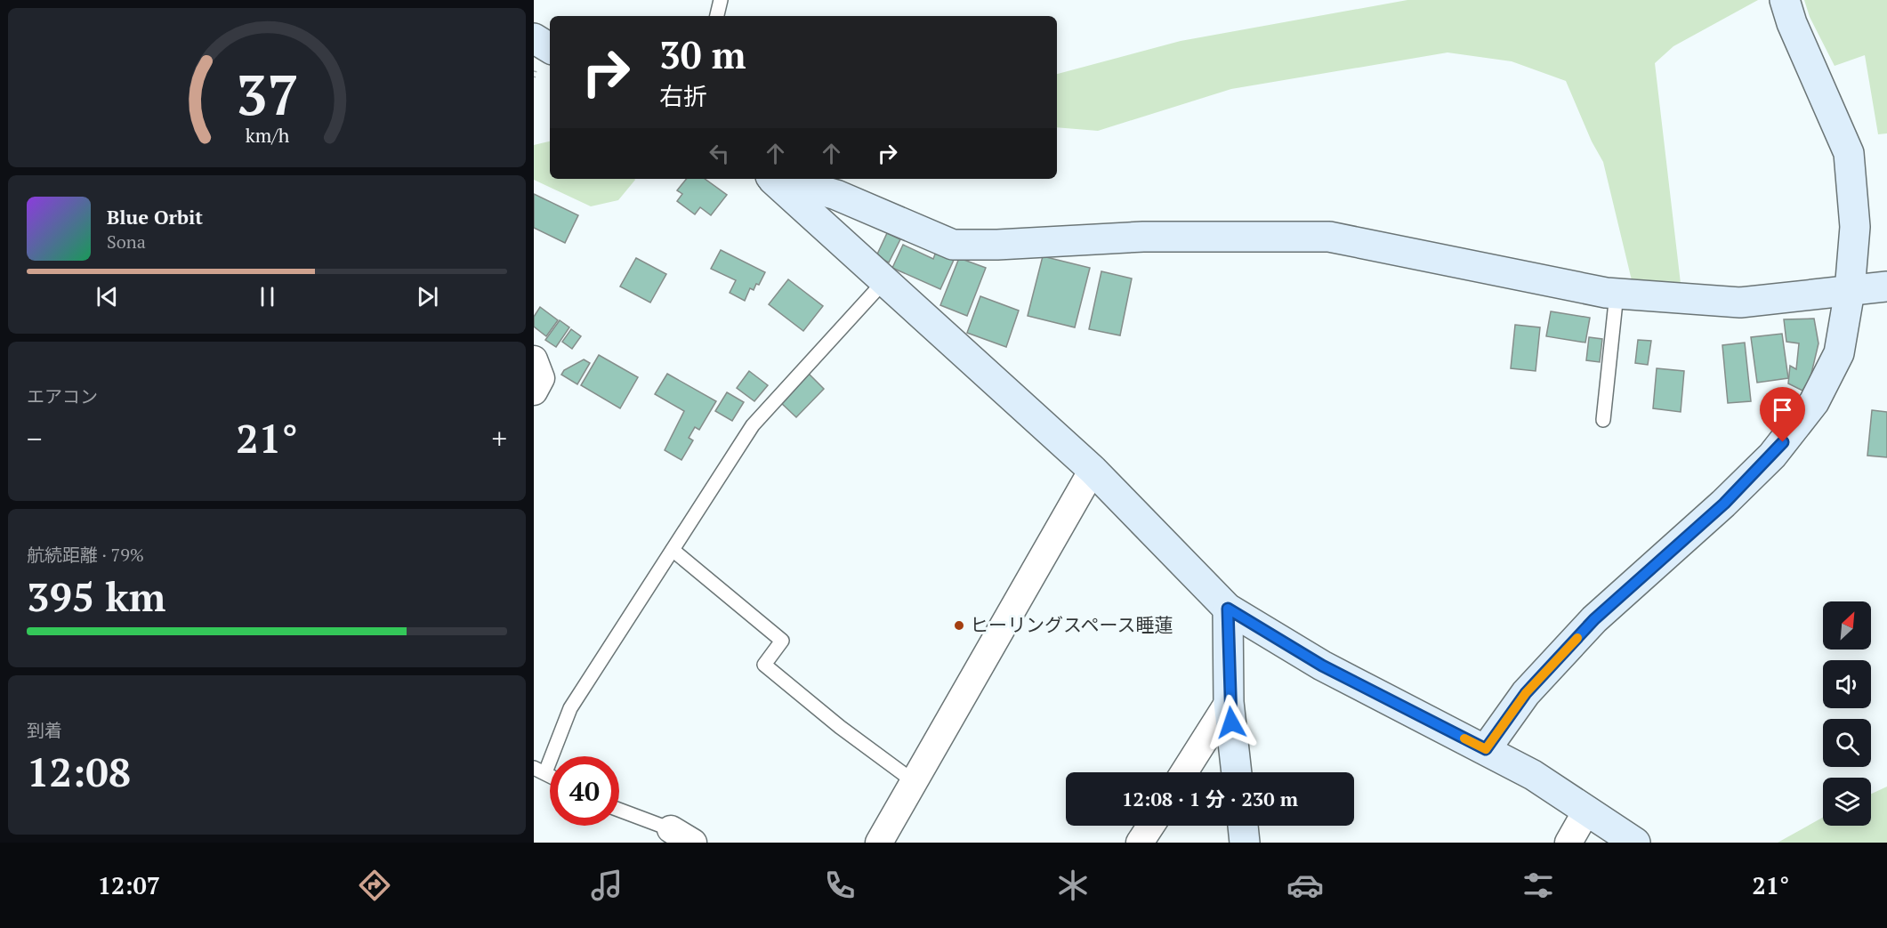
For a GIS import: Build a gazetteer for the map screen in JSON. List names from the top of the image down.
{
  "places": ["ヒーリングスペース睡蓮"],
  "north": "top right",
  "page": {
    "turn": ["30 m", "右折"],
    "song": ["Blue Orbit", "Sona"],
    "tile": [
      "エアコン",
      ["航続距離 · 79%", "395 km"],
      ["到着", "12:08"]
    ],
    "heat": ["−", "21°", "+"],
    "limit": "40",
    "trip": "12:08 · 1 分 · 230 m",
    "tabs": ["12:07", "21°"],
    "gauge": ["37", "km/h"]
  }
}
